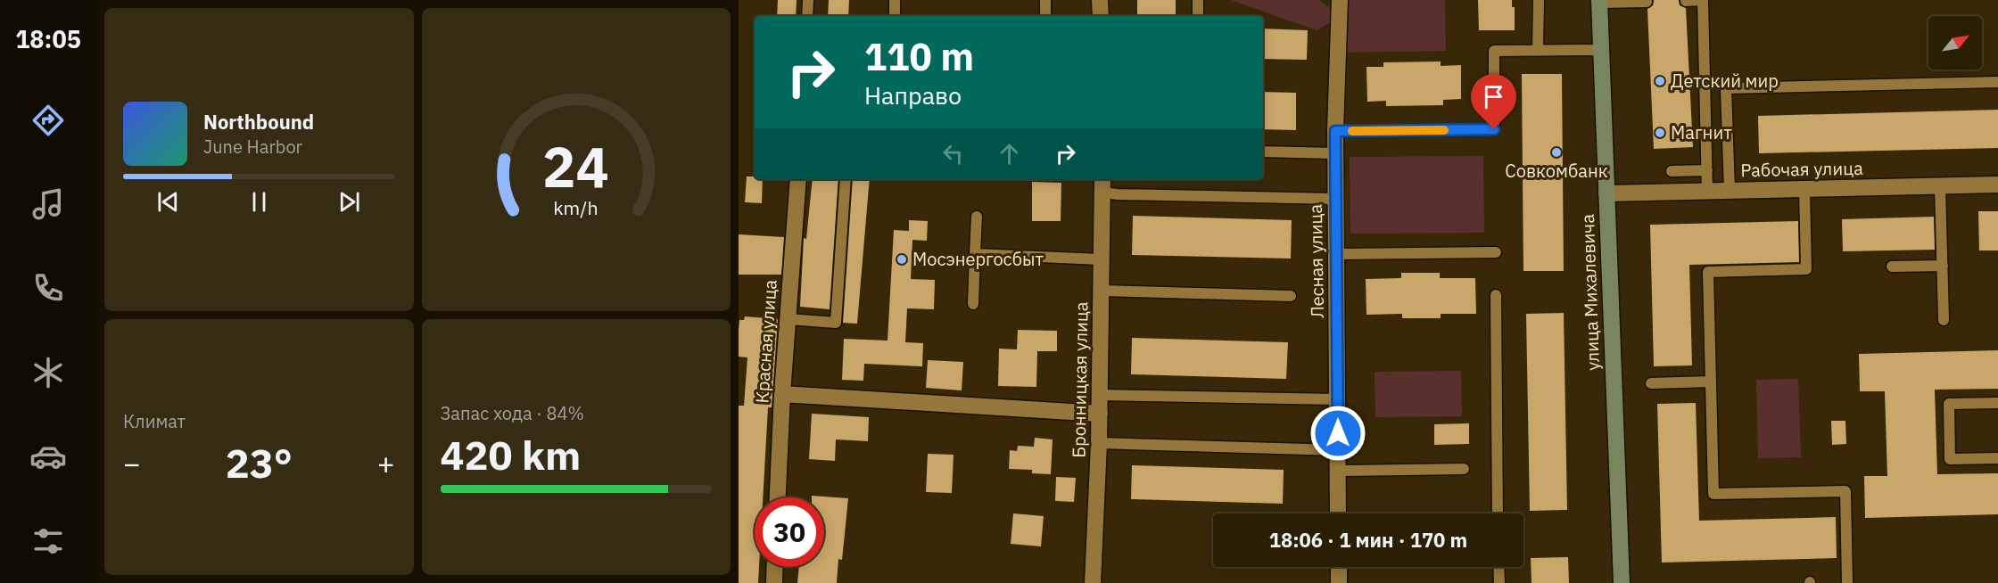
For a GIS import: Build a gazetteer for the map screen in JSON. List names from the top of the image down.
{
  "streets": {
    "main road": ["улица Михалевича"],
    "street": [
      "Рабочая улица",
      "Лесная улица",
      "Красная улица",
      "Бронницкая улица"
    ]
  },
  "crossings": [
    ["Рабочая улица", "улица Михалевича"]
  ],
  "places": [
    "Детский мир",
    "Магнит",
    "Совкомбанк",
    "Мосэнергосбыт"
  ],
  "north": "top right",
  "page": {
    "tabs": "18:05",
    "turn": ["110 m", "Направо"],
    "song": ["Northbound", "June Harbor"],
    "tile": [
      "Климат",
      ["Запас хода · 84%", "420 km"]
    ],
    "heat": ["−", "23°", "+"],
    "limit": "30",
    "trip": "18:06 · 1 мин · 170 m",
    "gauge": ["24", "km/h"]
  }
}
